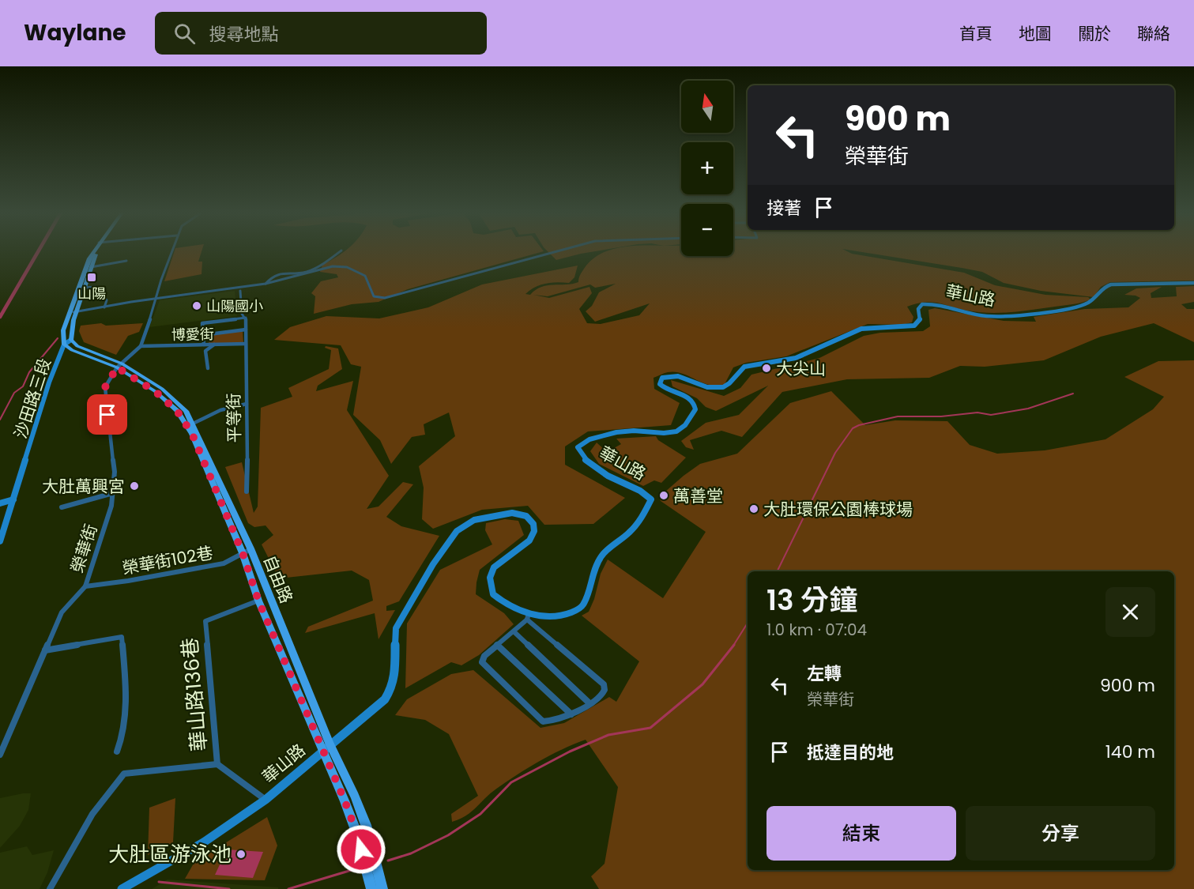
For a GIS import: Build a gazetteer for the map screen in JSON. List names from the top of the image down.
{
  "streets": {
    "main road": ["沙田路三段", "自由路"],
    "street": [
      "華山路",
      "博愛街",
      "平等街",
      "榮華街",
      "榮華街102巷",
      "華山路136巷"
    ]
  },
  "crossings": [
    ["華山路", "自由路"],
    ["華山路", "華山路136巷"],
    ["博愛街", "平等街"],
    ["博愛街", "榮華街"],
    ["沙田路三段", "自由路"],
    ["榮華街", "榮華街102巷"],
    ["榮華街", "自由路"],
    ["榮華街102巷", "自由路"],
    ["自由路", "華山路136巷"]
  ],
  "places": {
    "transit": ["山陽"],
    "other": [
      "山陽國小",
      "大尖山",
      "大肚萬興宮",
      "萬善堂",
      "大肚環保公園棒球場",
      "大肚區游泳池"
    ]
  },
  "north": "top",
  "page": {
    "header": "Waylane",
    "search": "搜尋地點",
    "nav": [
      "首頁",
      "地圖",
      "關於",
      "聯絡"
    ],
    "map_buttons": ["+", "−"],
    "turn": ["900 m", "榮華街"],
    "then": "接著",
    "heading": ["13 分鐘", "1.0 km · 07:04"],
    "list": [
      {
        "name": "左轉",
        "note": "榮華街",
        "value": "900 m"
      },
      {
        "name": "抵達目的地",
        "value": "140 m"
      }
    ],
    "buttons": ["結束", "分享"]
  }
}
